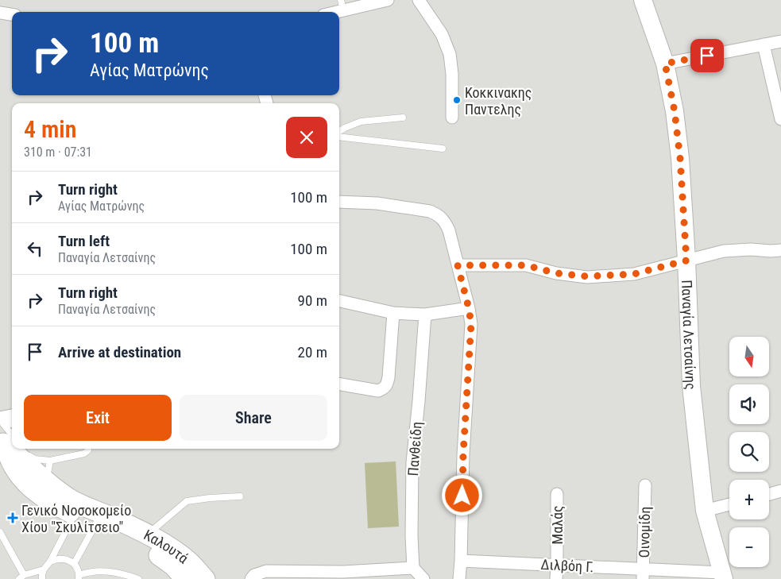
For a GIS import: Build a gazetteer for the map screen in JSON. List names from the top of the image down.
{
  "streets": {
    "main road": ["Παναγία Λετσαίνης", "Καλουτά"],
    "street": [
      "Πανθείδη",
      "Μαλάς",
      "Οινομίδη",
      "Διλβόη Γ."
    ]
  },
  "crossings": [
    ["Παναγία Λετσαίνης", "Διλβόη Γ."],
    ["Μαλάς", "Διλβόη Γ."],
    ["Οινομίδη", "Διλβόη Γ."]
  ],
  "places": {
    "other": ["Κοκκινακης Παντελης"],
    "health": ["Γενικό Νοσοκομείο Χίου \"Σκυλίτσειο\""]
  },
  "north": "bottom",
  "page": {
    "turn": ["100 m", "Αγίας Ματρώνης"],
    "heading": ["4 min", "310 m · 07:31"],
    "list": [
      {
        "name": "Turn right",
        "note": "Αγίας Ματρώνης",
        "value": "100 m"
      },
      {
        "name": "Turn left",
        "note": "Παναγία Λετσαίνης",
        "value": "100 m"
      },
      {
        "name": "Turn right",
        "note": "Παναγία Λετσαίνης",
        "value": "90 m"
      },
      {
        "name": "Arrive at destination",
        "value": "20 m"
      }
    ],
    "map_buttons": ["+", "−"],
    "buttons": ["Exit", "Share"]
  }
}
